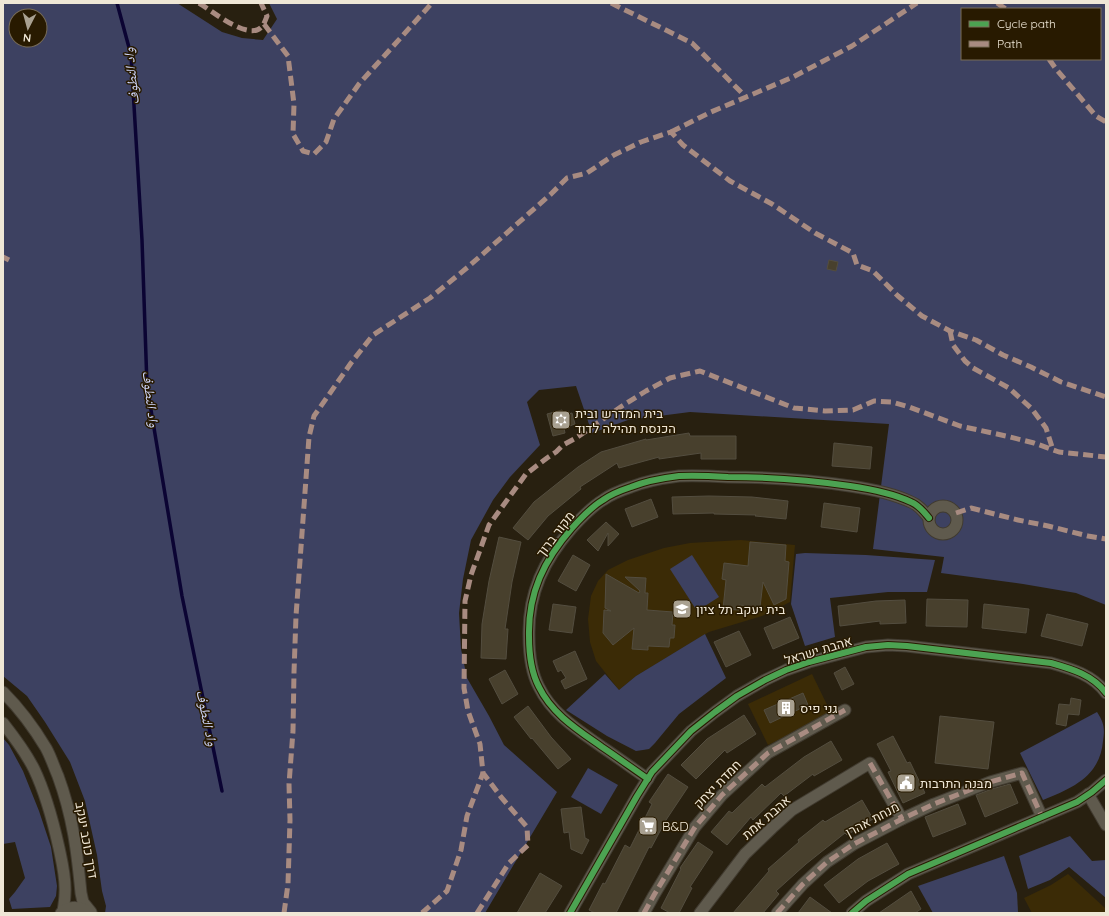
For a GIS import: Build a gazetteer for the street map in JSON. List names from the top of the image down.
{
  "streets": {
    "street": [
      "מקור ברוך",
      "אהבת ישראל",
      "חמדת יצחק",
      "אהבת אמת",
      "מנחת אהרן",
      "דרך כוכב יעקב"
    ]
  },
  "crossings": [
    ["מקור ברוך", "אהבת ישראל"],
    ["אהבת אמת", "מנחת אהרן"]
  ],
  "water": ["واد النطوف"],
  "places": {
    "synagogue": ["בית המדרש ובית הכנסת תהילה לדוד"],
    "school or university": ["בית יעקב תל ציון"],
    "building": ["גני פיס"],
    "public building": ["מבנה התרבות"],
    "supermarket": ["B&D"]
  },
  "legend": ["Cycle path", "Path"],
  "north": "bottom"
}
